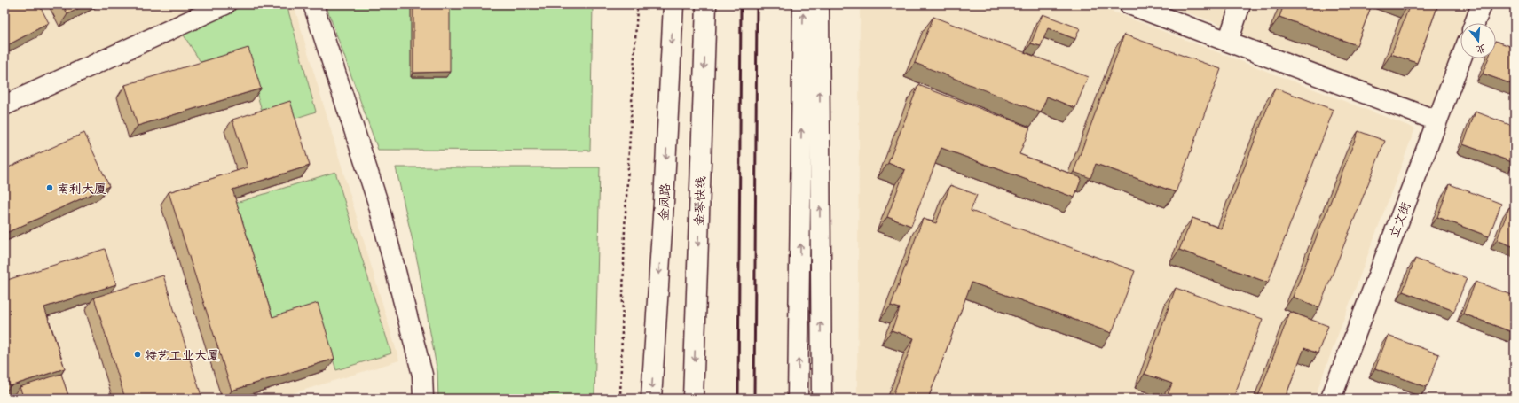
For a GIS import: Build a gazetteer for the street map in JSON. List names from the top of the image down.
{
  "streets": {
    "main road": ["金琴快线", "金凤路", "立文街"]
  },
  "places": ["南利大厦", "特艺工业大厦"],
  "north": "bottom"
}
